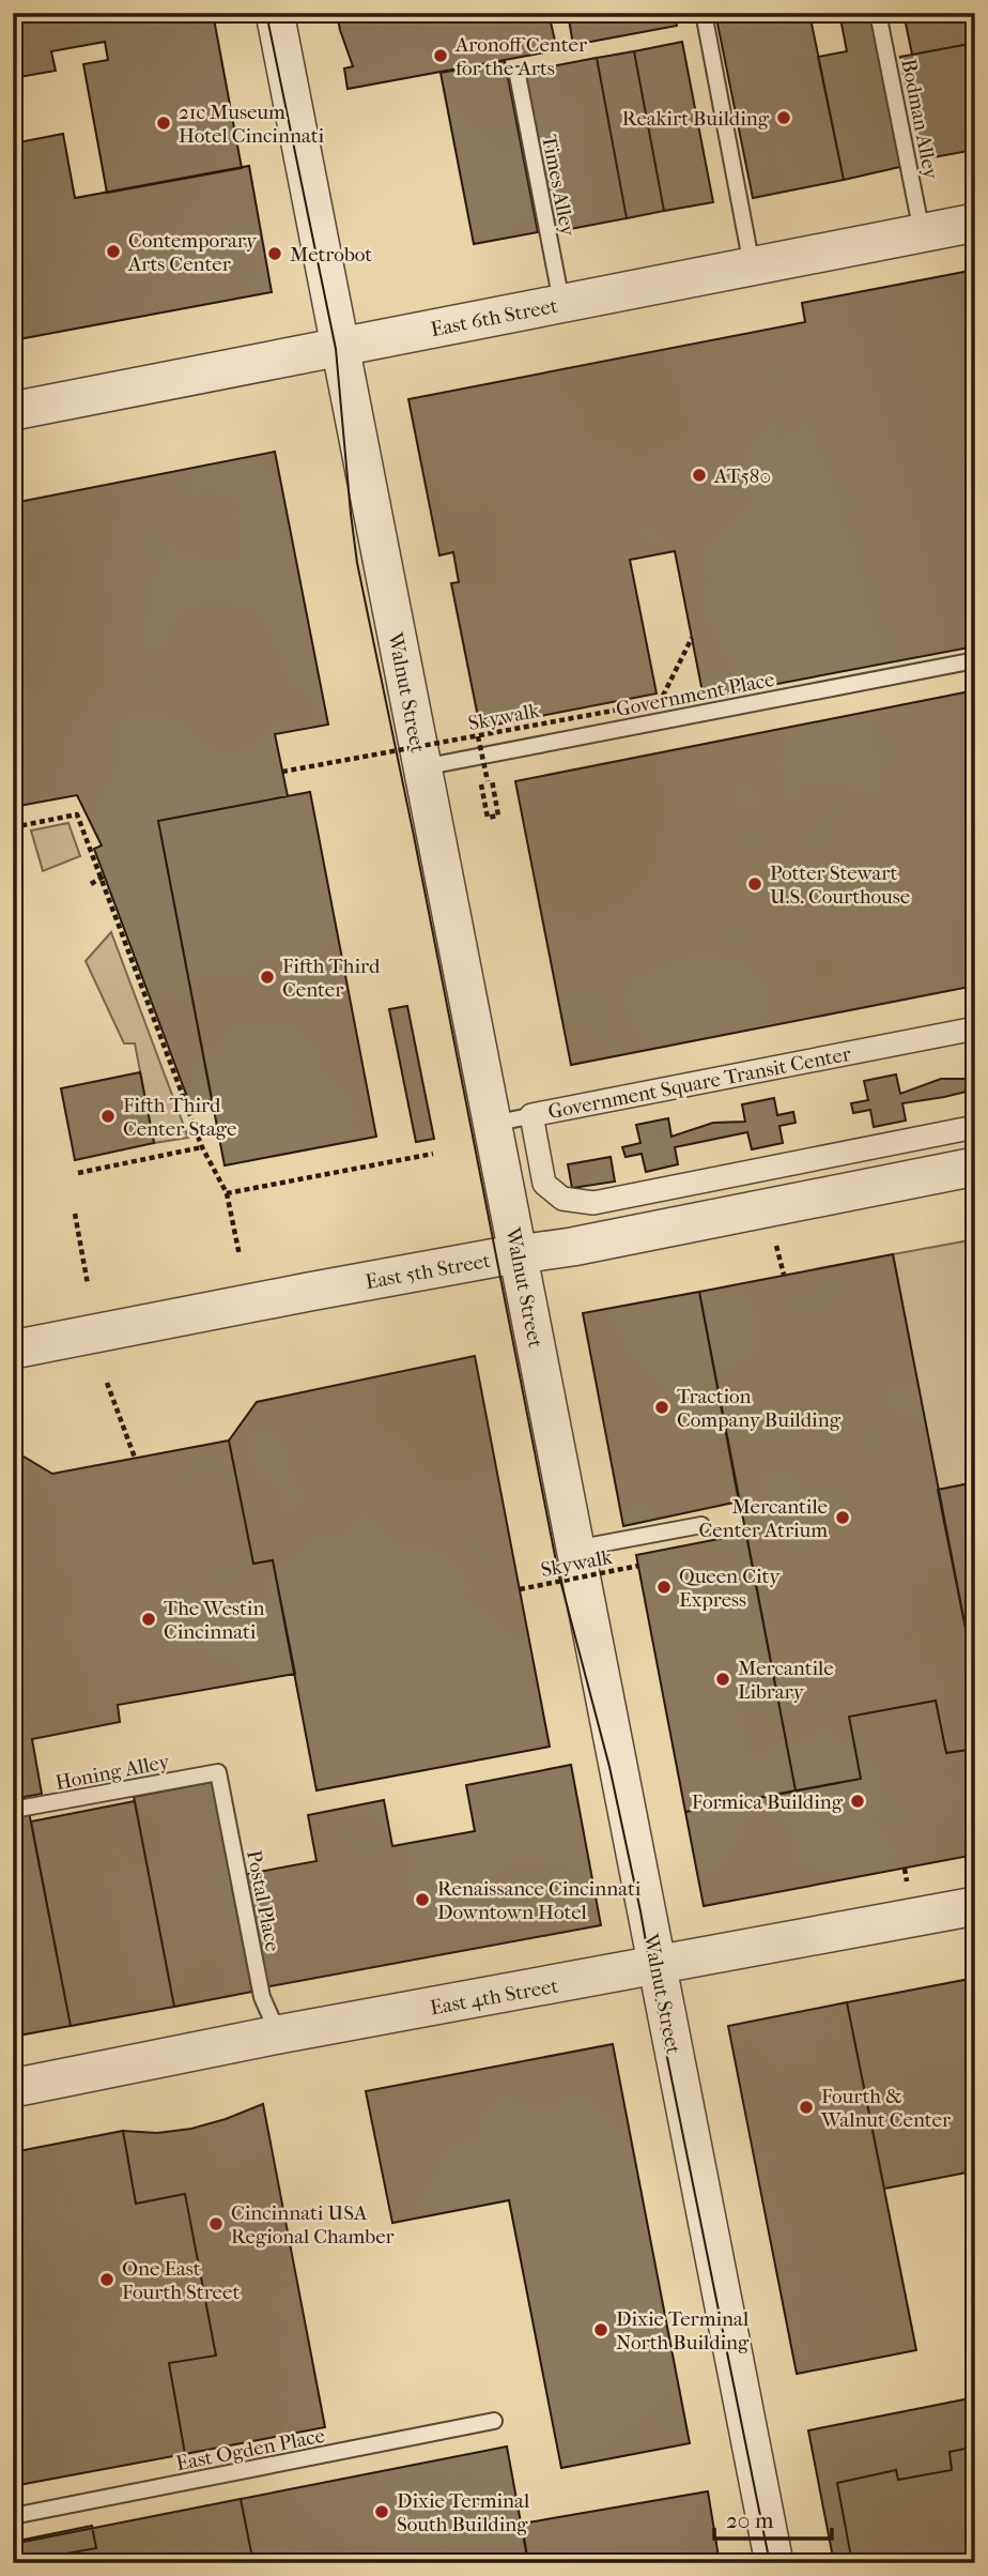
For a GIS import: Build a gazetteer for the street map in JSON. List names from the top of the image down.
{
  "streets": {
    "street": [
      "East 6th Street",
      "Walnut Street",
      "Government Square Transit Center",
      "East 5th Street",
      "East 4th Street"
    ],
    "lane": [
      "Bodman Alley",
      "Times Alley",
      "Government Place",
      "Honing Alley",
      "Postal Place",
      "East Ogden Place"
    ],
    "path": ["Skywalk"]
  },
  "crossings": [
    ["Bodman Alley", "East 6th Street"],
    ["Times Alley", "East 6th Street"],
    ["East 6th Street", "Walnut Street"],
    ["Walnut Street", "Government Place"],
    ["Walnut Street", "East 5th Street"],
    ["Walnut Street", "East 4th Street"],
    ["Honing Alley", "Postal Place"],
    ["Postal Place", "East 4th Street"]
  ],
  "places": [
    "Aronoff Center for the Arts",
    "Reakirt Building",
    "21c Museum Hotel Cincinnati",
    "Contemporary Arts Center",
    "Metrobot",
    "AT580",
    "Potter Stewart U.S. Courthouse",
    "Fifth Third Center",
    "Fifth Third Center Stage",
    "Traction Company Building",
    "Mercantile Center Atrium",
    "Queen City Express",
    "The Westin Cincinnati",
    "Mercantile Library",
    "Formica Building",
    "Renaissance Cincinnati Downtown Hotel",
    "Fourth & Walnut Center",
    "Cincinnati USA Regional Chamber",
    "One East Fourth Street",
    "Dixie Terminal North Building",
    "Dixie Terminal South Building"
  ],
  "scale_bar": "20 m"
}
